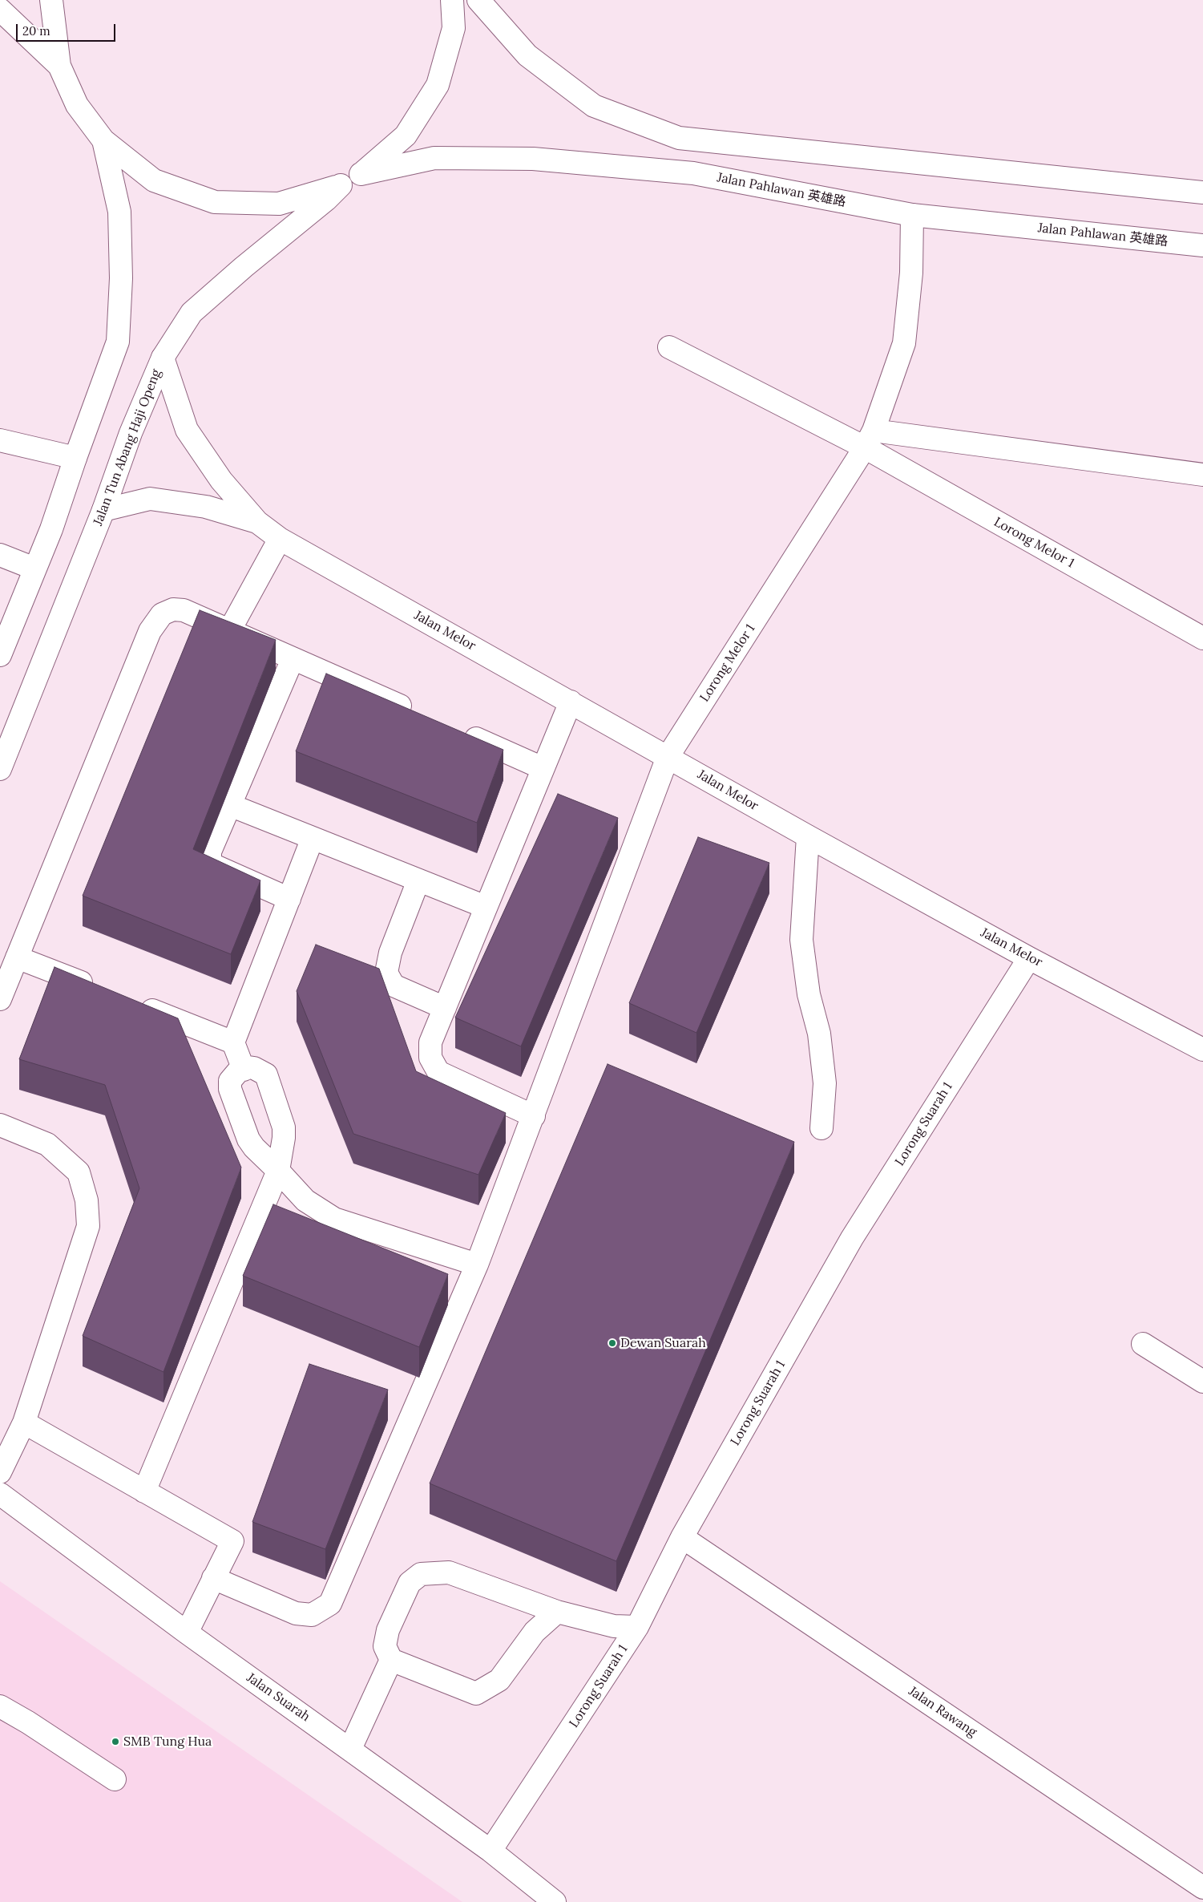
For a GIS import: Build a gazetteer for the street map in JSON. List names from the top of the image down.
{
  "streets": {
    "street": [
      "Jalan Pahlawan 英雄路",
      "Jalan Tun Abang Haji Openg",
      "Lorong Melor 1",
      "Jalan Melor",
      "Lorong Suarah 1",
      "Jalan Suarah",
      "Jalan Rawang"
    ]
  },
  "crossings": [
    ["Jalan Pahlawan 英雄路", "Lorong Melor 1"],
    ["Jalan Tun Abang Haji Openg", "Jalan Melor"],
    ["Lorong Melor 1", "Jalan Melor"],
    ["Jalan Melor", "Lorong Suarah 1"],
    ["Lorong Suarah 1", "Jalan Suarah"],
    ["Lorong Suarah 1", "Jalan Rawang"]
  ],
  "places": ["Dewan Suarah", "SMB Tung Hua"],
  "scale_bar": "20 m"
}
